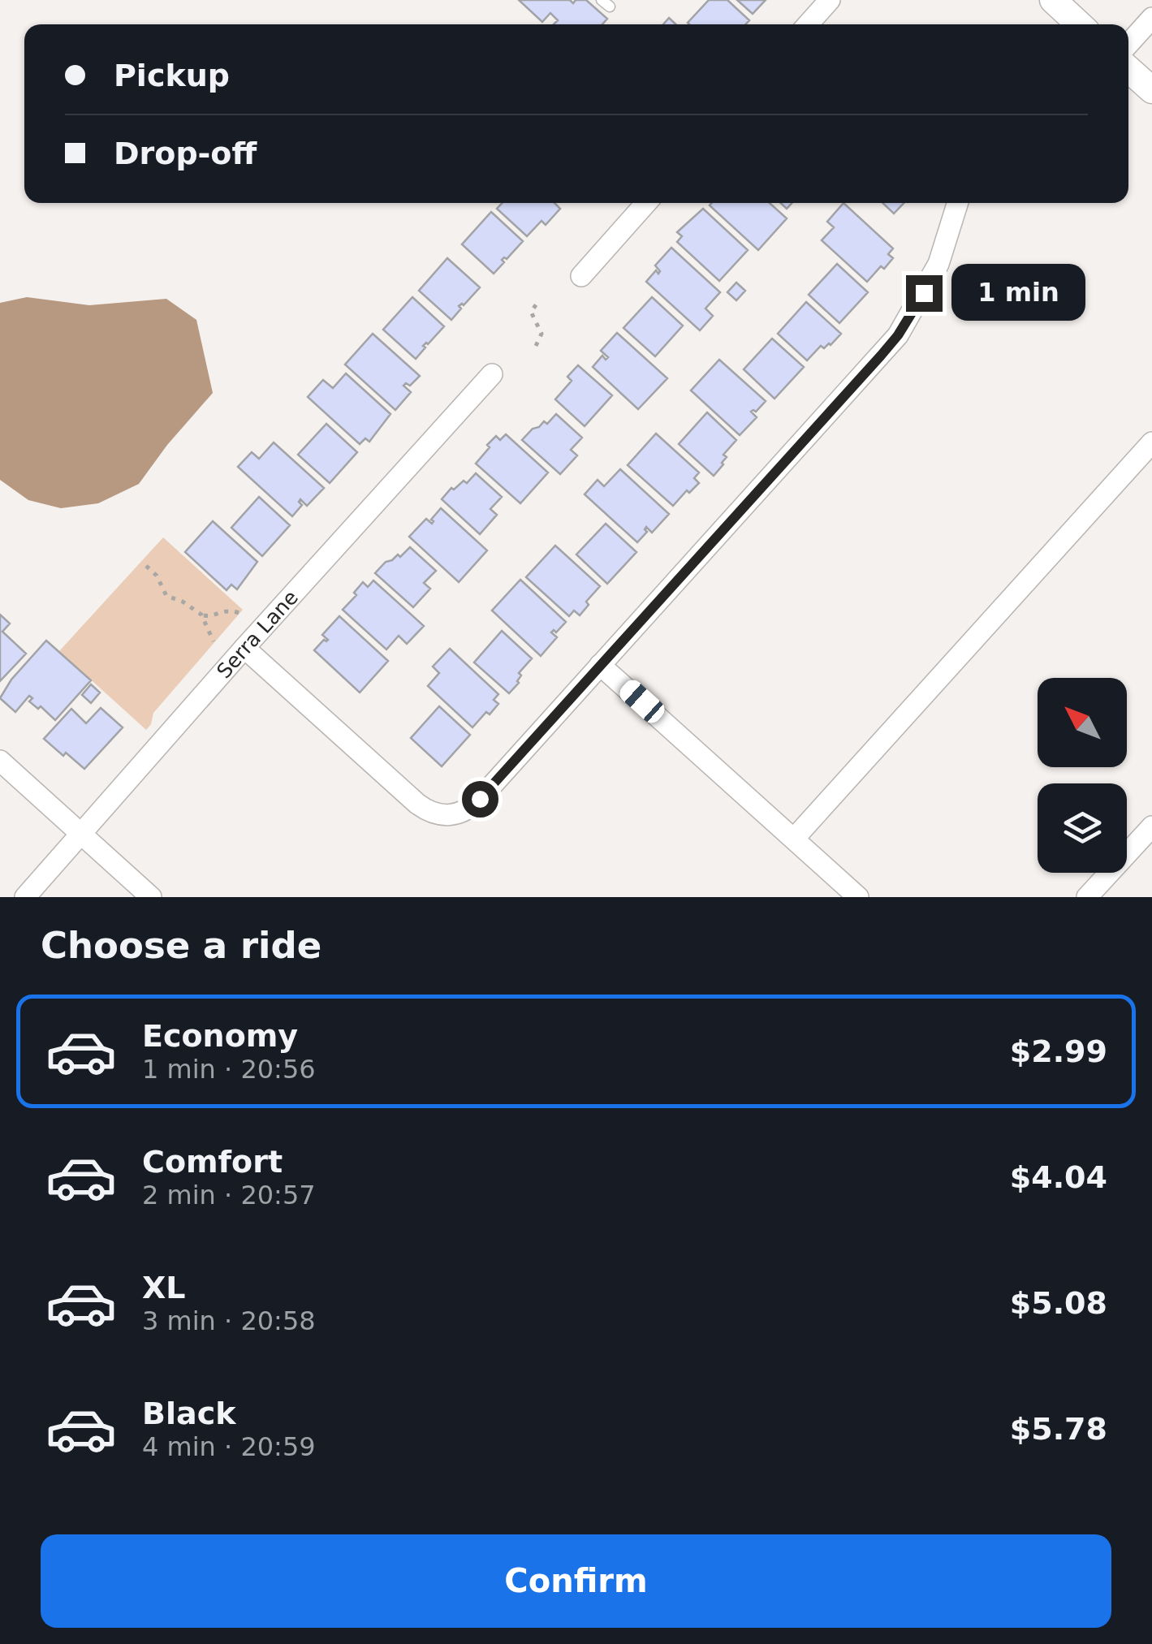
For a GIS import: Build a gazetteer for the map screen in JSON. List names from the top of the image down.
{
  "streets": {
    "street": ["Serra Lane"]
  },
  "north": "top left",
  "page": {
    "banner": ["Pickup", "Drop-off"],
    "bubble": "1 min",
    "heading": "Choose a ride",
    "list": [
      {
        "name": "Economy",
        "note": "1 min · 20:56",
        "value": "$2.99"
      },
      {
        "name": "Comfort",
        "note": "2 min · 20:57",
        "value": "$4.04"
      },
      {
        "name": "XL",
        "note": "3 min · 20:58",
        "value": "$5.08"
      },
      {
        "name": "Black",
        "note": "4 min · 20:59",
        "value": "$5.78"
      }
    ],
    "buttons": "Confirm"
  }
}
